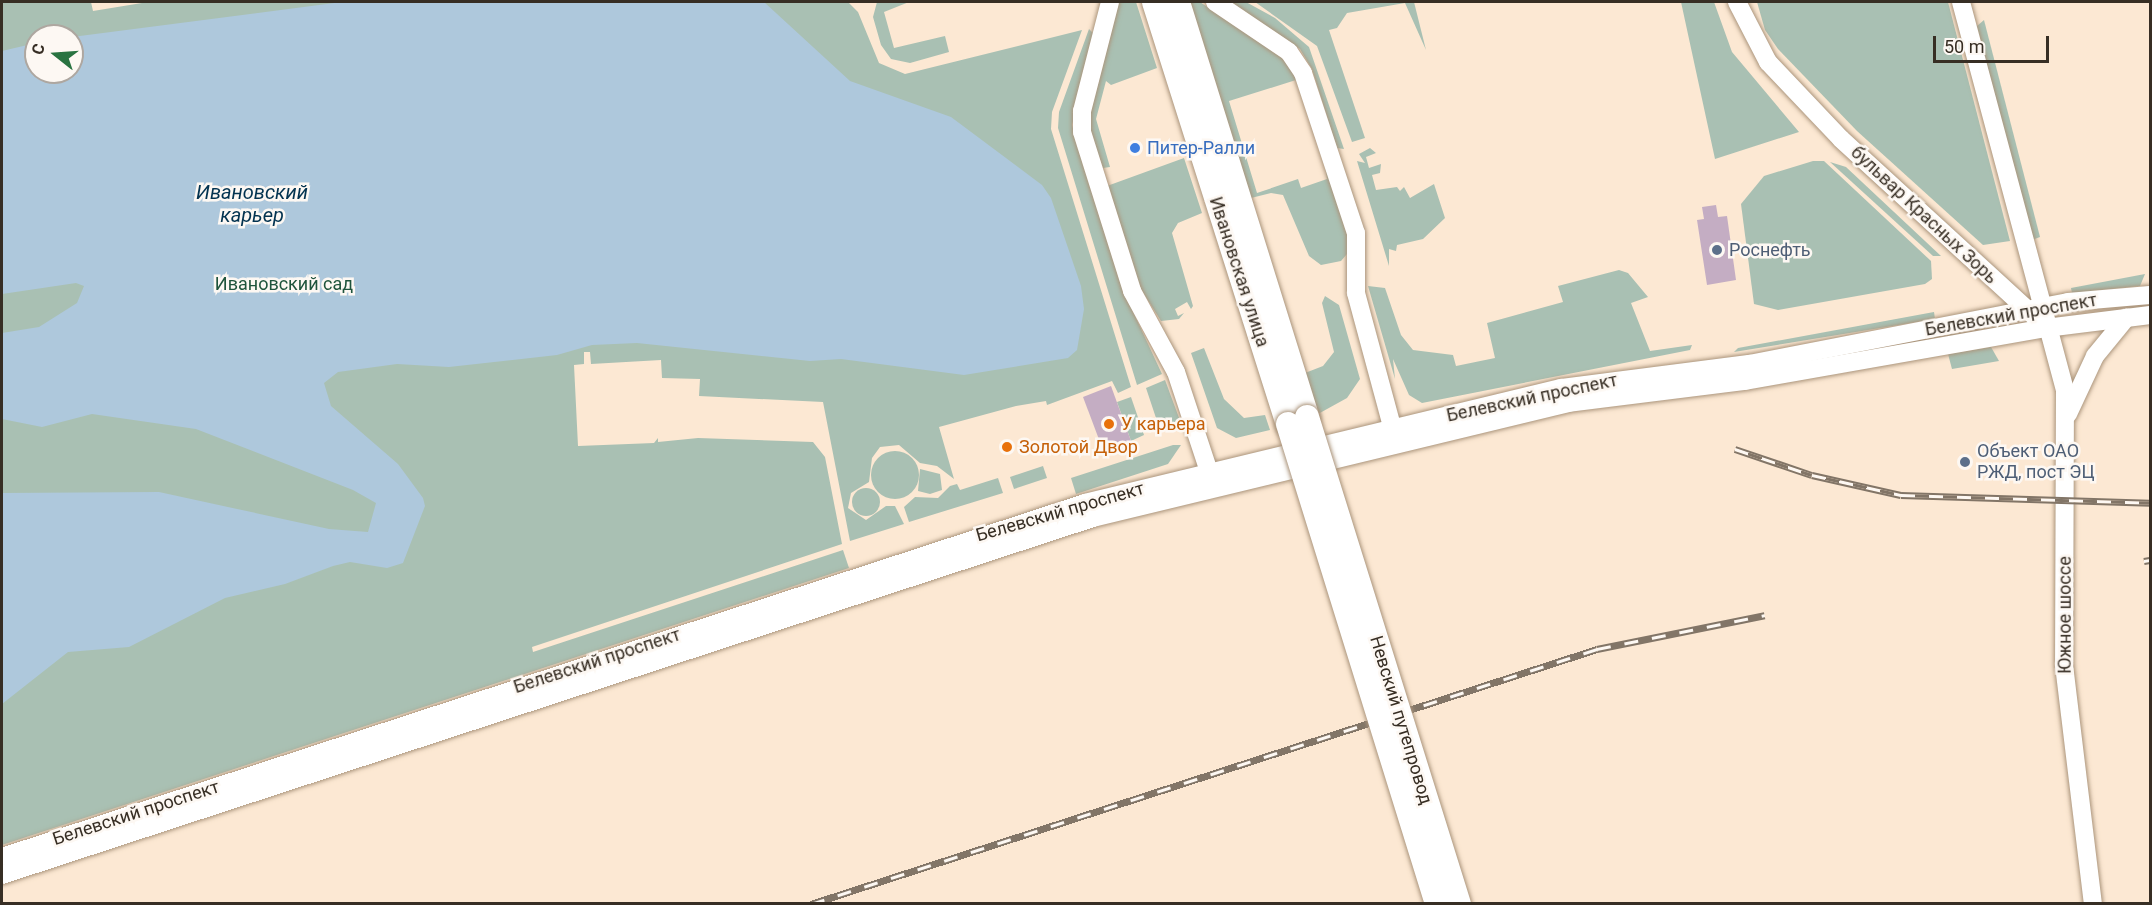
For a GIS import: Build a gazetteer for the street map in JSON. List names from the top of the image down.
{
  "streets": {
    "main road": ["Ивановская улица", "Невский путепровод"],
    "street": ["бульвар Красных Зорь", "Белевский проспект", "Южное шоссе"]
  },
  "crossings": [
    ["бульвар Красных Зорь", "Белевский проспект"],
    ["Ивановская улица", "Невский путепровод"],
    ["Белевский проспект", "Южное шоссе"]
  ],
  "water": ["Ивановский карьер"],
  "parks": ["Ивановский сад"],
  "places": [
    "Питер-Ралли",
    "Роснефть",
    "У карьера",
    "Золотой Двор",
    "Объект ОАО РЖД, пост ЭЦ"
  ],
  "scale_bar": "50 m",
  "north": "left"
}
